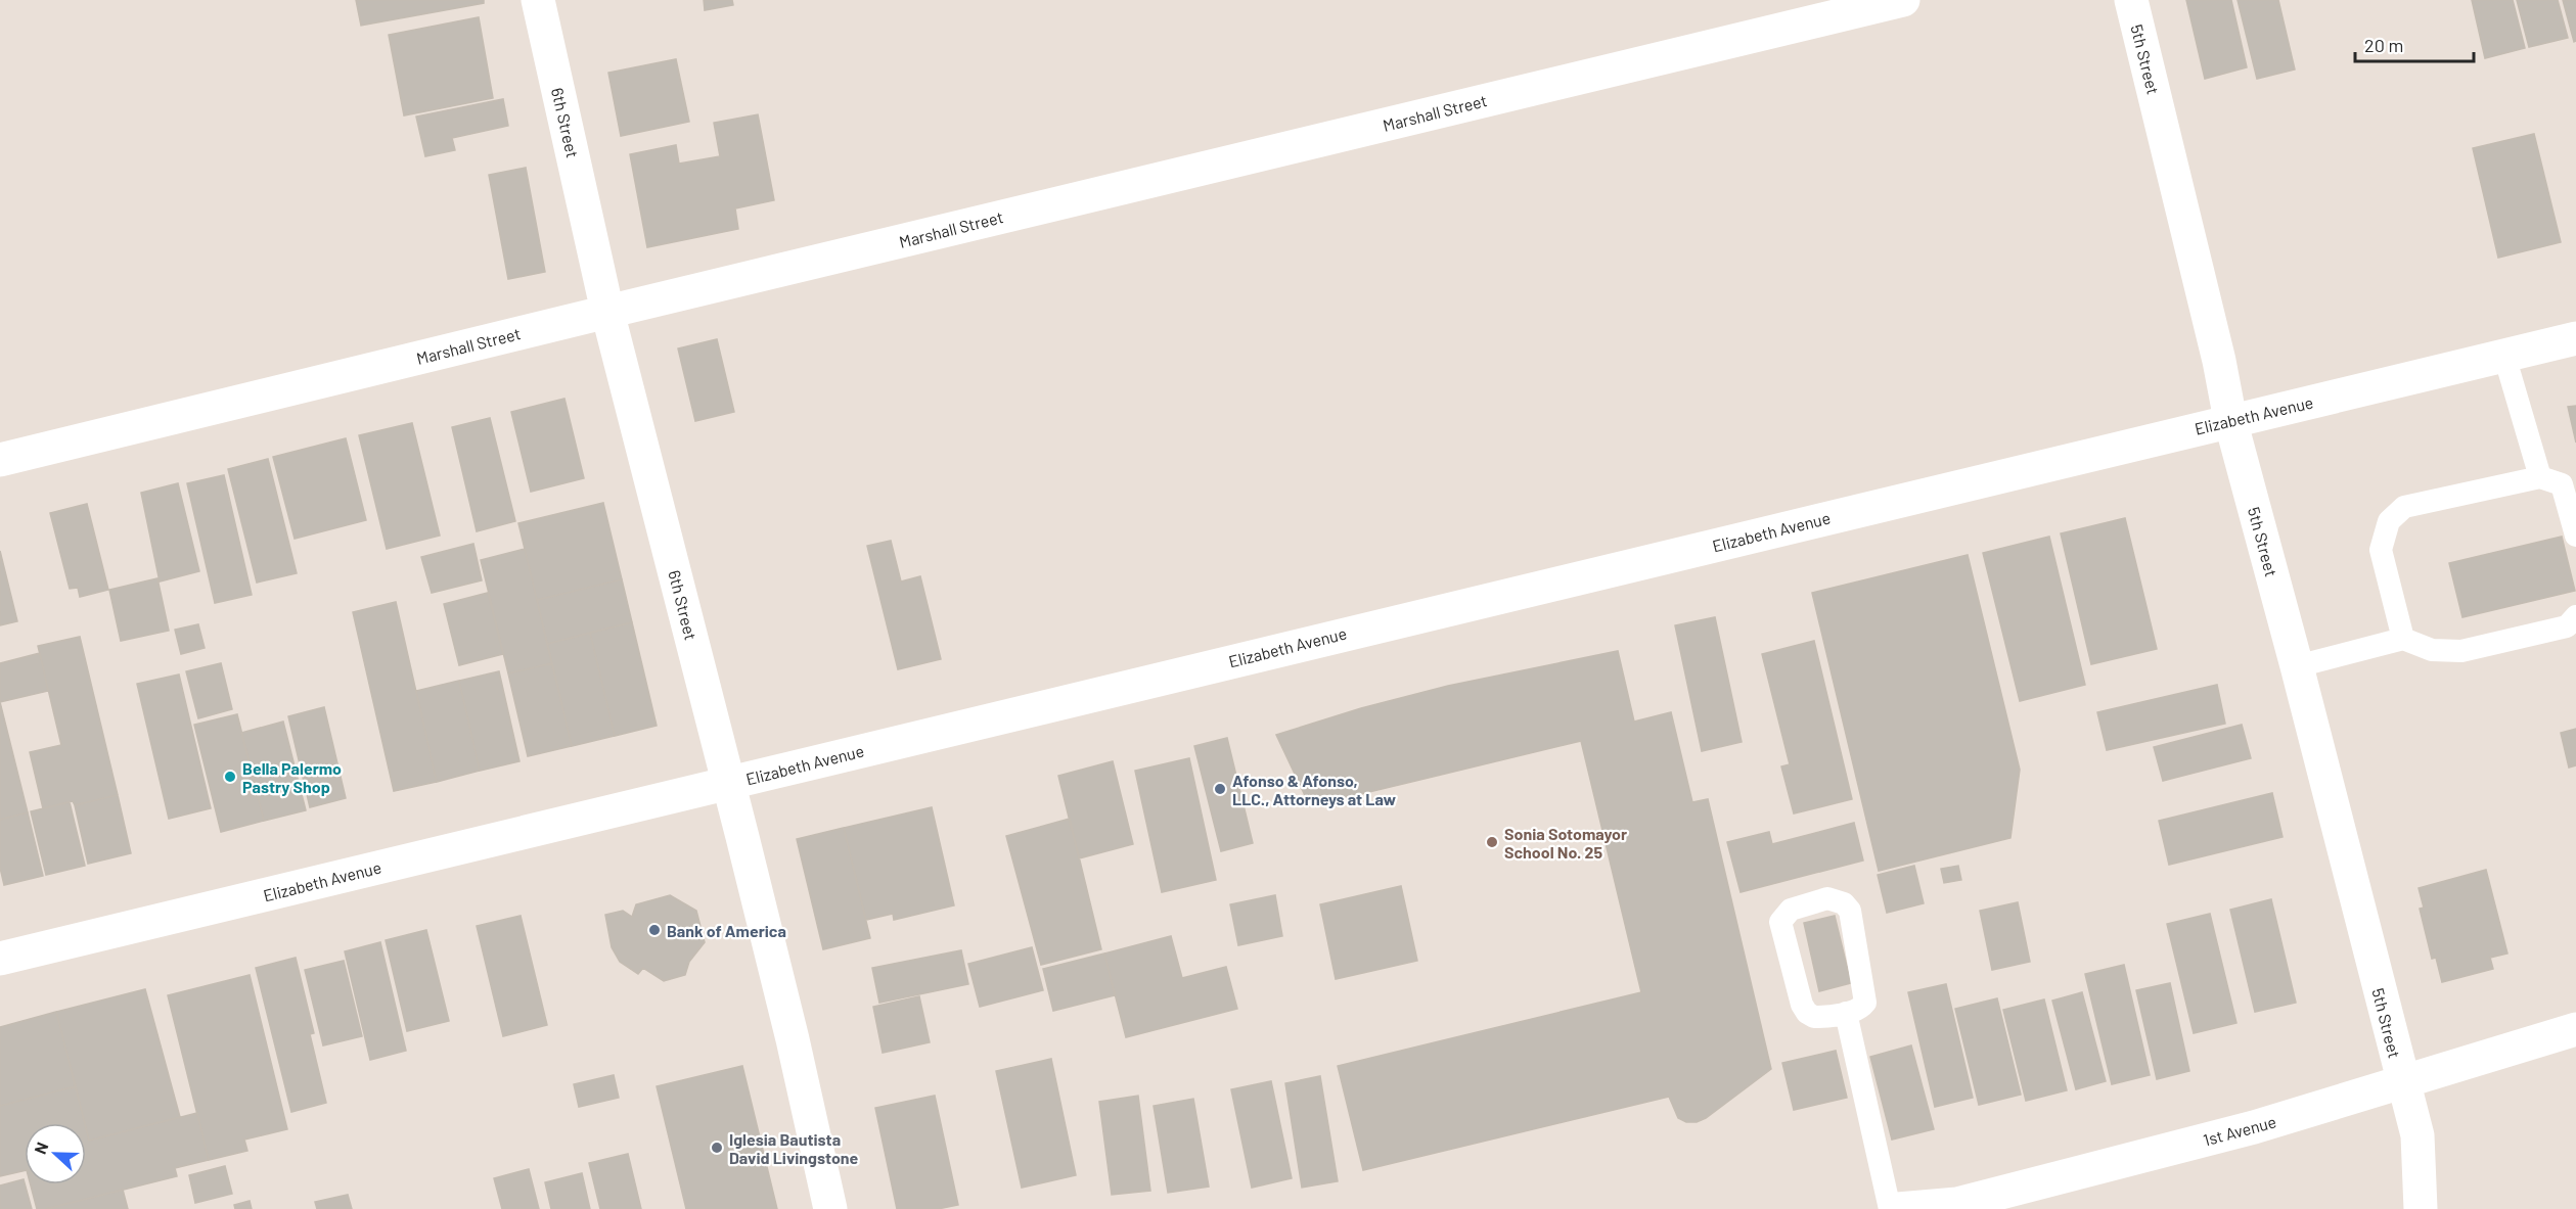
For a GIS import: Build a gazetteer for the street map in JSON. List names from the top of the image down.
{
  "streets": {
    "street": [
      "5th Street",
      "Marshall Street",
      "6th Street",
      "Elizabeth Avenue",
      "1st Avenue"
    ]
  },
  "crossings": [
    ["5th Street", "Elizabeth Avenue"],
    ["5th Street", "1st Avenue"],
    ["Marshall Street", "6th Street"],
    ["6th Street", "Elizabeth Avenue"]
  ],
  "places": [
    "Bella Palermo Pastry Shop",
    "Afonso & Afonso, LLC., Attorneys at Law",
    "Sonia Sotomayor School No. 25",
    "Bank of America",
    "Iglesia Bautista David Livingstone"
  ],
  "scale_bar": "20 m",
  "north": "left"
}
